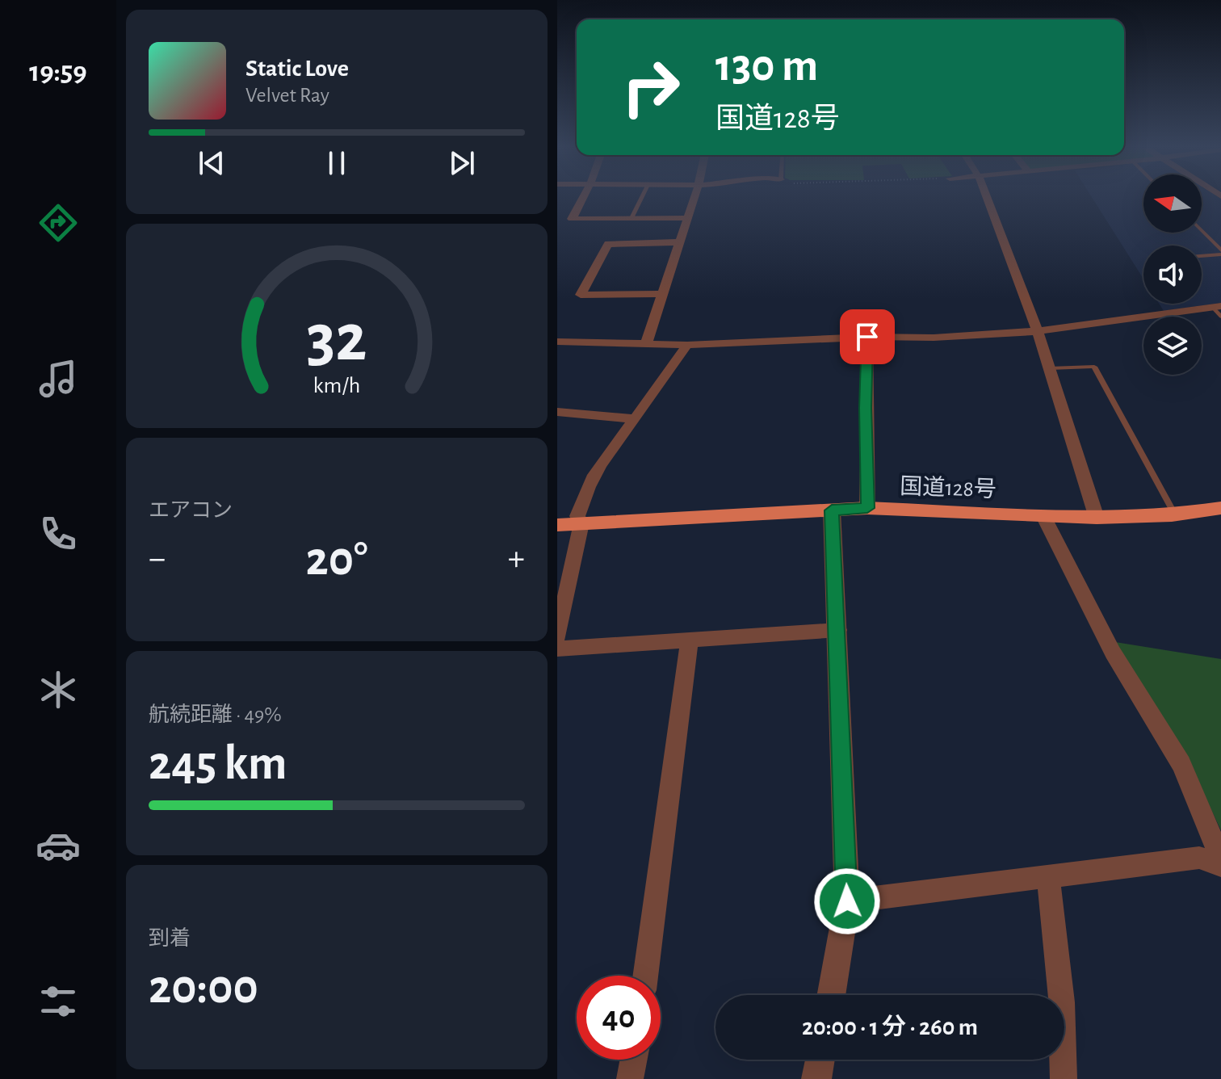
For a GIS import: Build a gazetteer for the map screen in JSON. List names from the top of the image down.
{
  "streets": {
    "highway": ["国道128号"]
  },
  "north": "left",
  "page": {
    "tabs": "19:59",
    "turn": ["130 m", "国道128号"],
    "song": ["Static Love", "Velvet Ray"],
    "tile": [
      "エアコン",
      ["航続距離 · 49%", "245 km"],
      ["到着", "20:00"]
    ],
    "heat": ["−", "20°", "+"],
    "limit": "40",
    "trip": "20:00 · 1 分 · 260 m",
    "gauge": ["32", "km/h"]
  }
}
